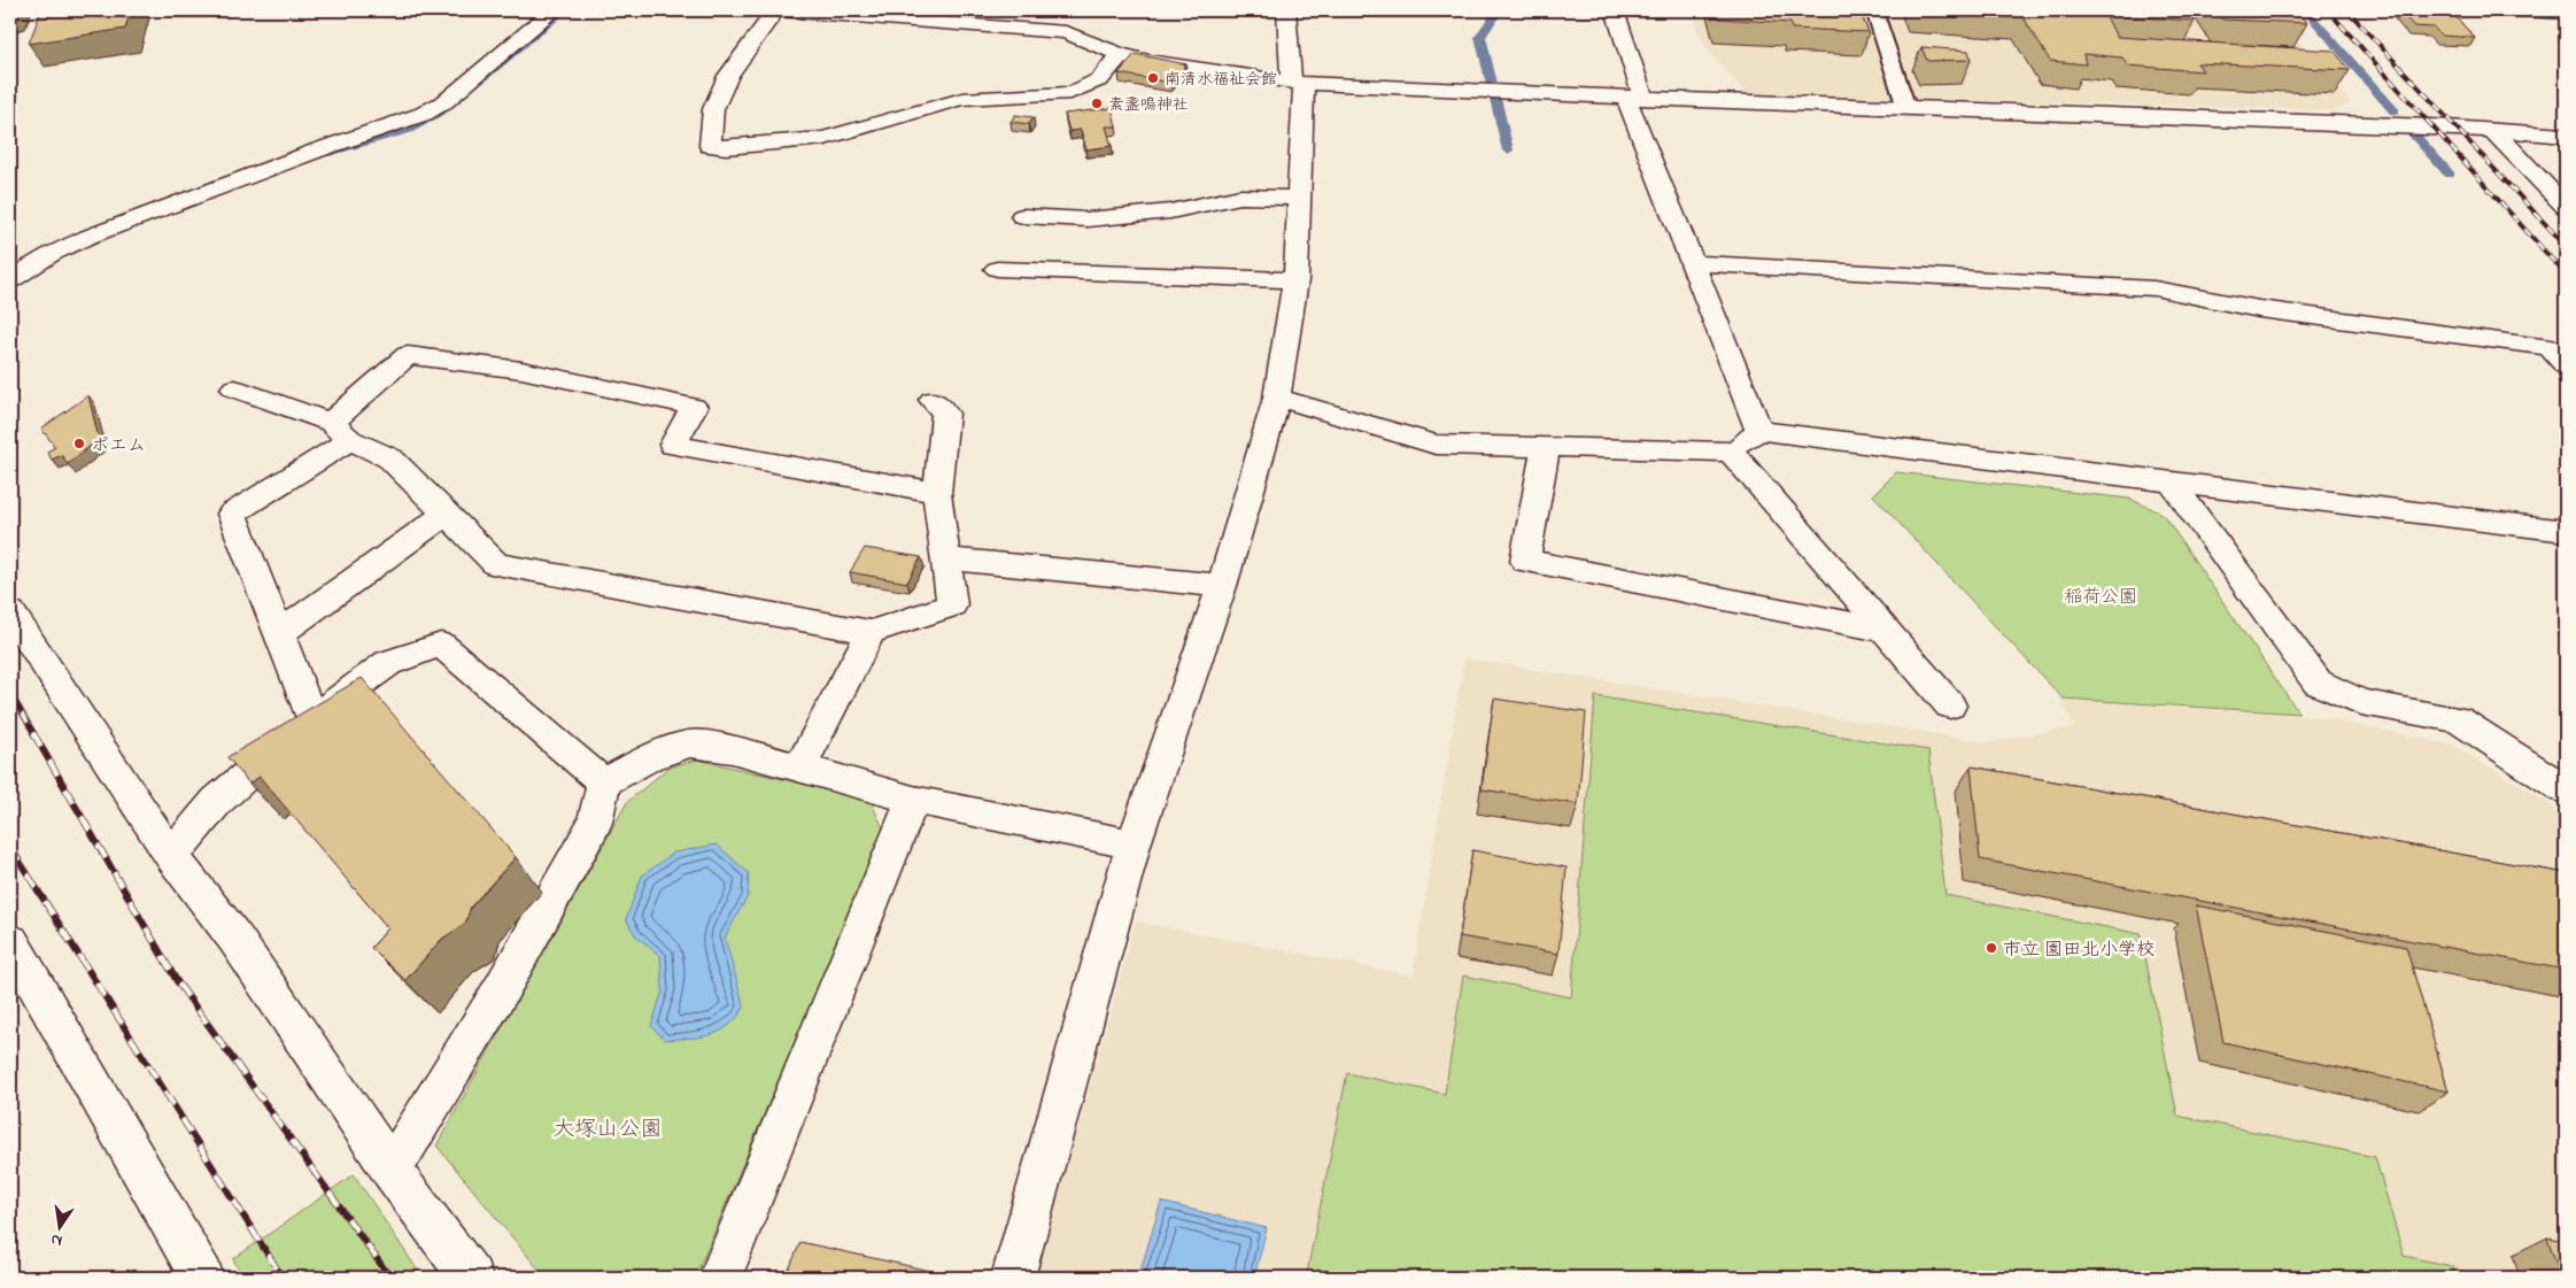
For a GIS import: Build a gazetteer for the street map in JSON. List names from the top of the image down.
{
  "parks": ["稲荷公園", "大塚山公園"],
  "places": [
    "南清水福祉会館",
    "素盞嗚神社",
    "ポエム",
    "市立 園田北小学校"
  ],
  "north": "bottom"
}
